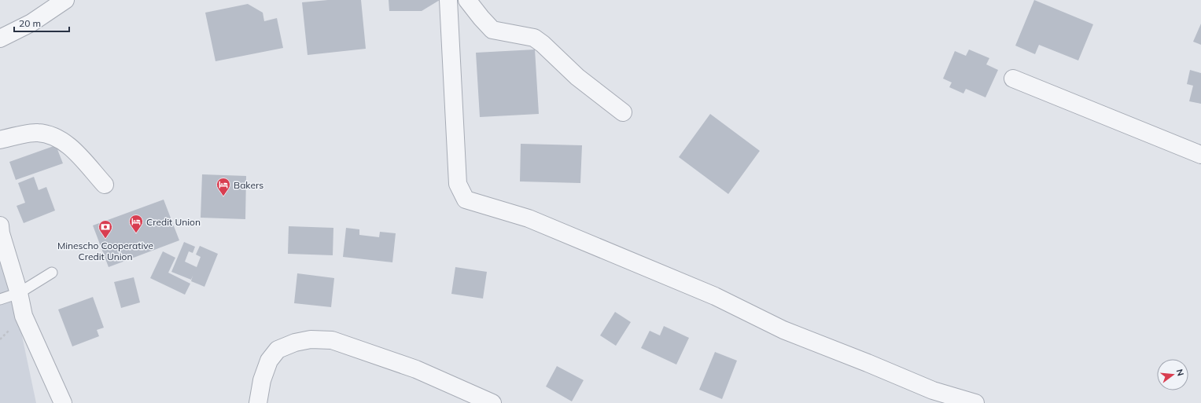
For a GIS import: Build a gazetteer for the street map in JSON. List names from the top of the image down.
{
  "places": {
    "hotel": ["Bakers", "Credit Union"],
    "bank": ["Minescho Cooperative Credit Union"]
  },
  "scale_bar": "20 m",
  "north": "right"
}
